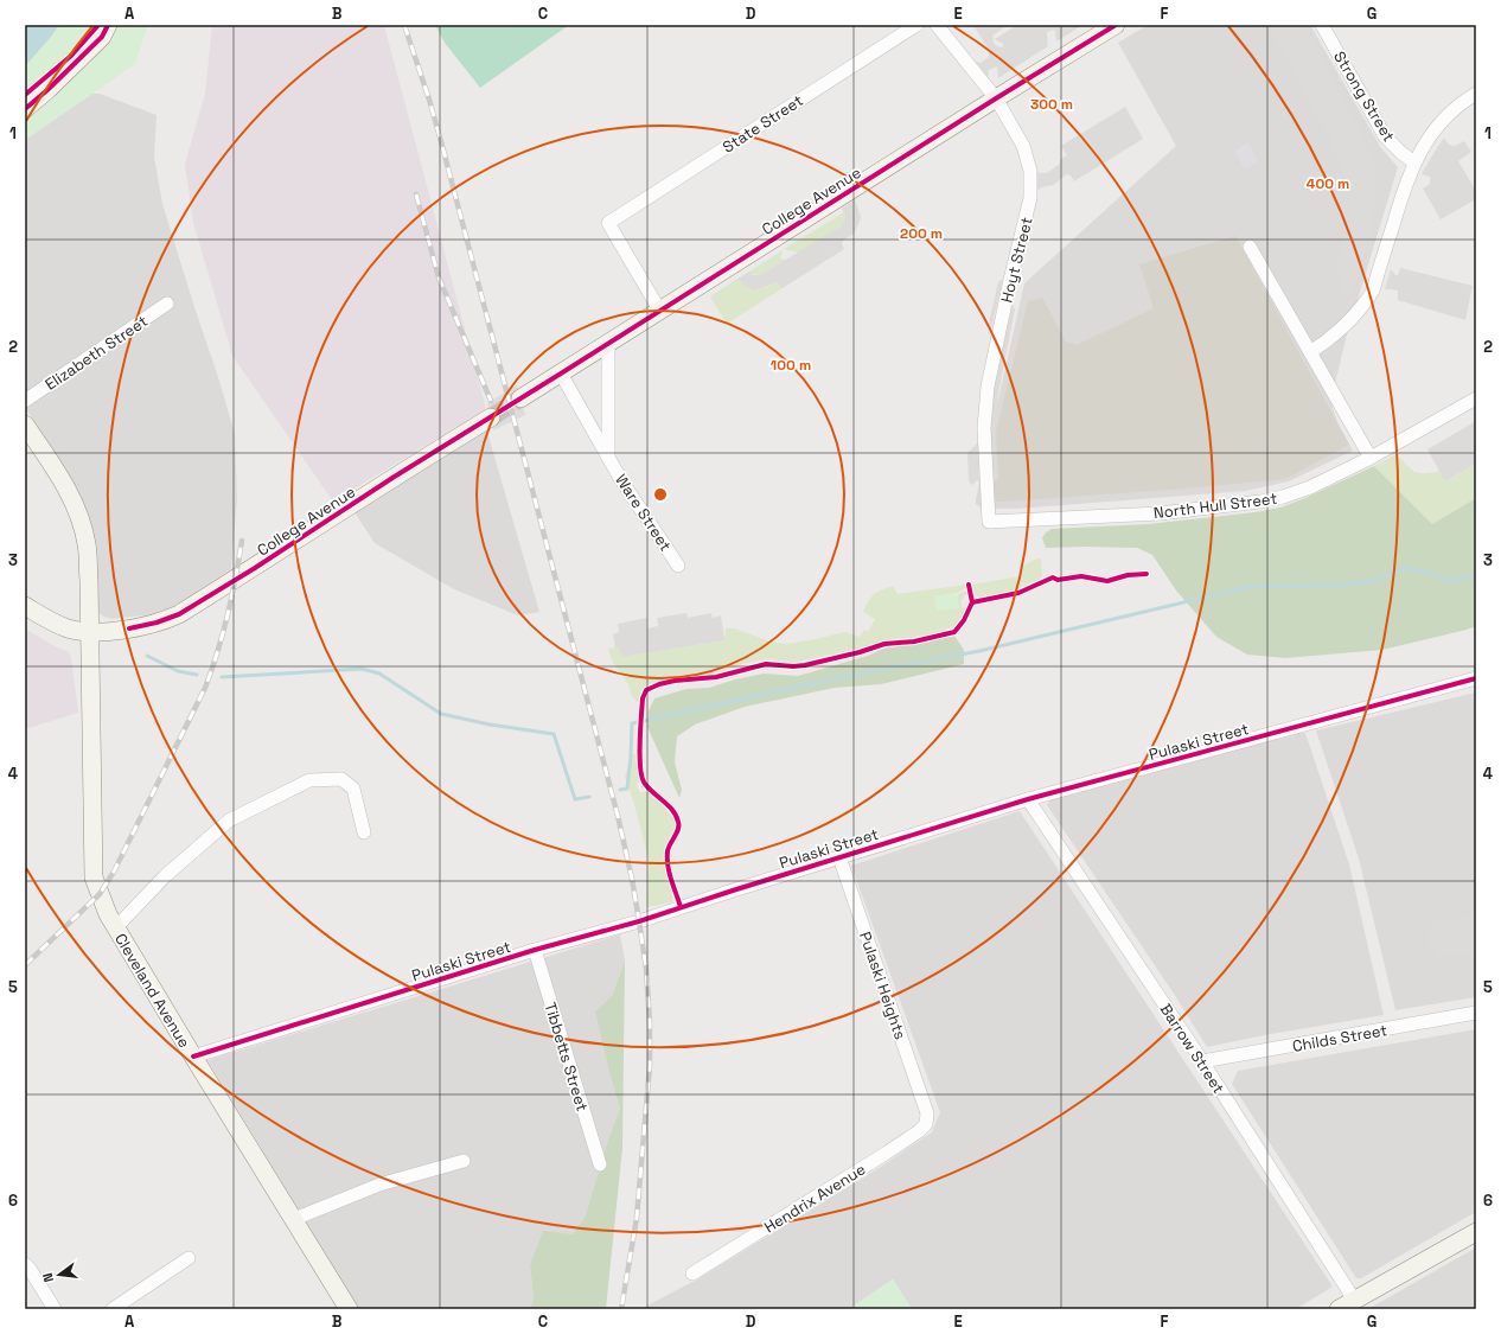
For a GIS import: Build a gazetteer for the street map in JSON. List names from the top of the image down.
{
  "streets": {
    "street": [
      "Strong Street",
      "State Street",
      "College Avenue",
      "Hoyt Street",
      "Elizabeth Street",
      "North Hull Street",
      "Ware Street",
      "Pulaski Street",
      "Pulaski Heights",
      "Cleveland Avenue",
      "Childs Street",
      "Barrow Street",
      "Tibbetts Street",
      "Hendrix Avenue"
    ]
  },
  "crossings": [
    ["State Street", "College Avenue"],
    ["College Avenue", "Hoyt Street"],
    ["College Avenue", "Ware Street"],
    ["College Avenue", "Cleveland Avenue"],
    ["Hoyt Street", "North Hull Street"],
    ["Pulaski Street", "Pulaski Heights"],
    ["Pulaski Street", "Cleveland Avenue"],
    ["Pulaski Street", "Barrow Street"],
    ["Pulaski Street", "Tibbetts Street"],
    ["Pulaski Heights", "Hendrix Avenue"],
    ["Childs Street", "Barrow Street"]
  ],
  "north": "left",
  "grid": {
    "columns": [
      "A",
      "B",
      "C",
      "D",
      "E",
      "F",
      "G"
    ],
    "rows": [
      "1",
      "2",
      "3",
      "4",
      "5",
      "6"
    ]
  },
  "rings": [
    "300 m",
    "400 m",
    "200 m",
    "100 m"
  ]
}
